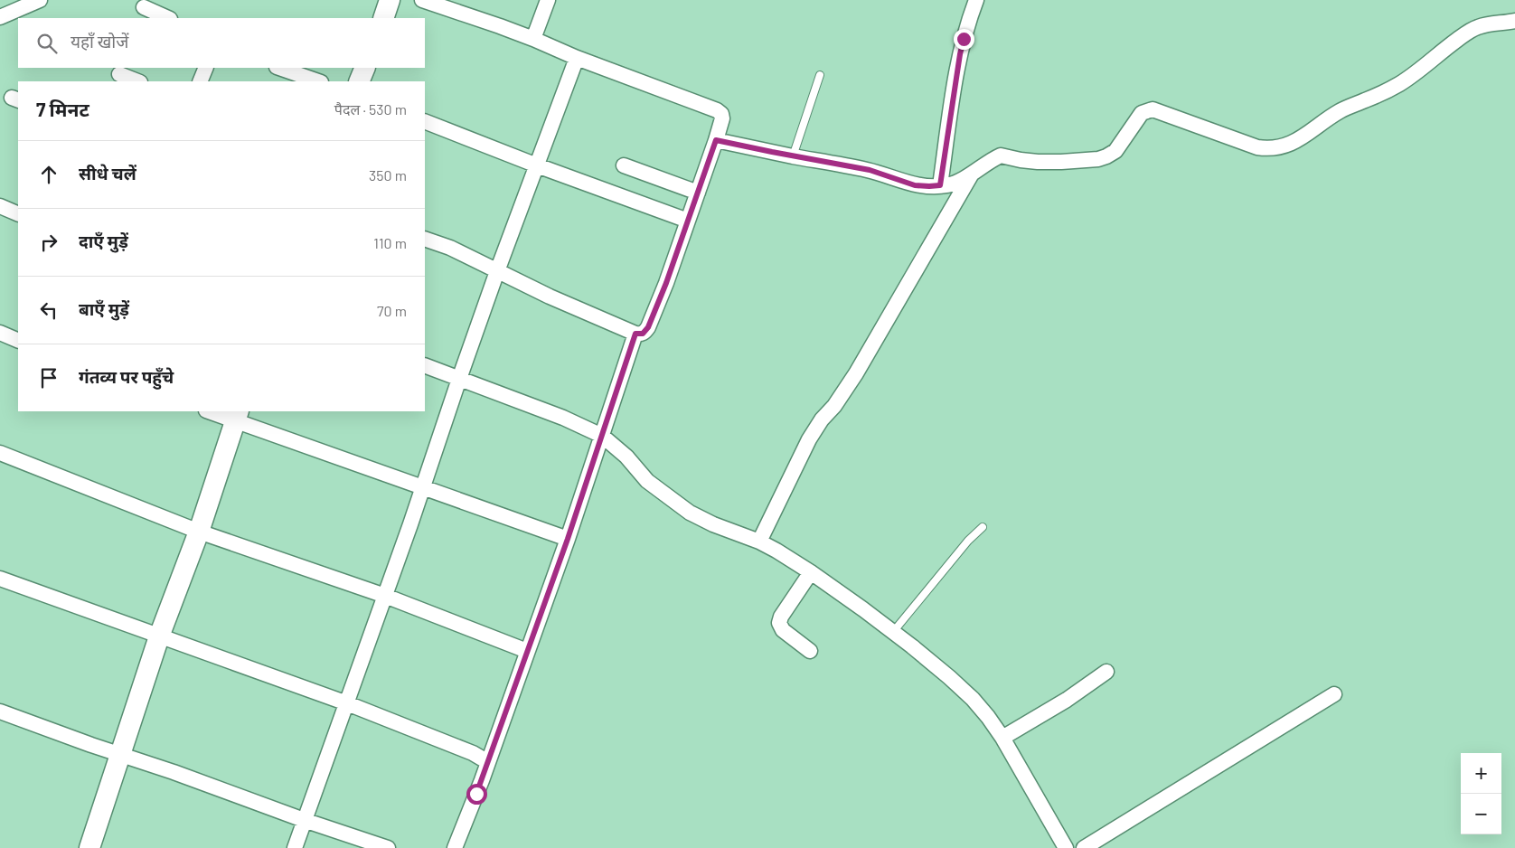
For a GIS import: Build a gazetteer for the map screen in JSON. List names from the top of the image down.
{
  "page": {
    "search": "यहाँ खोजें",
    "heading": ["7 मिनट", "पैदल · 530 m"],
    "list": [
      ["सीधे चलें", "350 m"],
      ["दाएँ मुड़ें", "110 m"],
      ["बाएँ मुड़ें", "70 m"],
      "गंतव्य पर पहुँचे"
    ],
    "map_buttons": ["+", "−"]
  }
}
